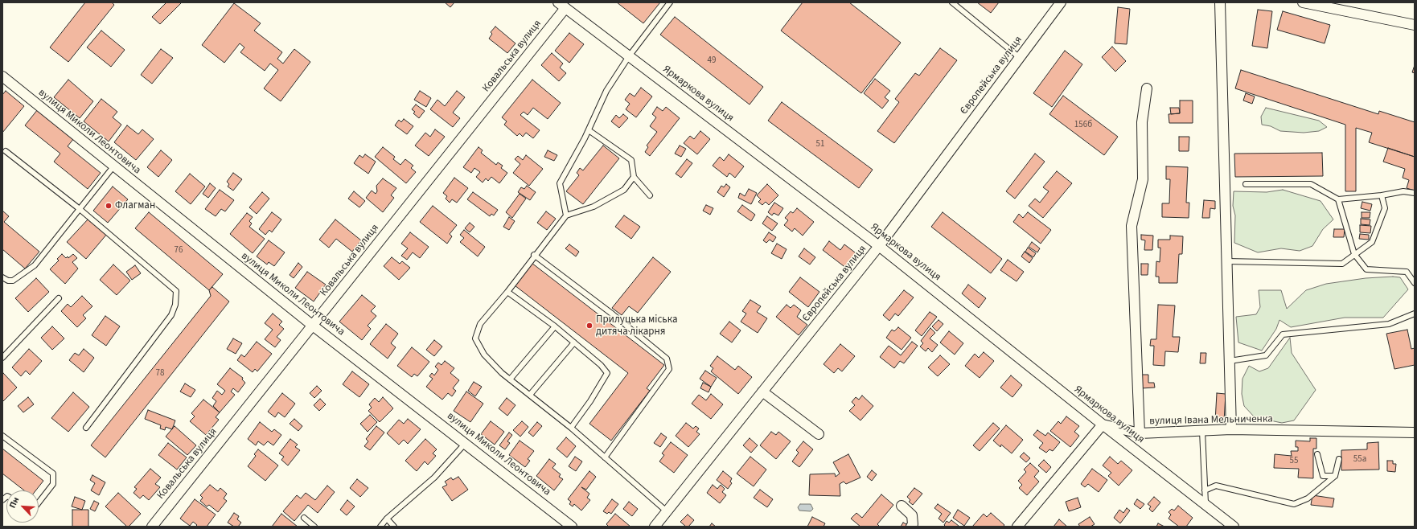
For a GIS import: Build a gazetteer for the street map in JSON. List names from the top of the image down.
{
  "streets": {
    "street": [
      "Ковальська вулиця",
      "Європейська вулиця",
      "Ярмаркова вулиця",
      "вулиця Миколи Леонтовича",
      "вулиця Івана Мельниченка"
    ]
  },
  "crossings": [
    ["Ковальська вулиця", "Ярмаркова вулиця"],
    ["Ковальська вулиця", "вулиця Миколи Леонтовича"],
    ["Європейська вулиця", "Ярмаркова вулиця"],
    ["Ярмаркова вулиця", "вулиця Івана Мельниченка"]
  ],
  "places": ["Флагман", "Прилуцька міська дитяча лікарня"],
  "house_numbers": [
    "49",
    "156б",
    "51",
    "76",
    "78",
    "55а",
    "55"
  ],
  "north": "top left"
}
